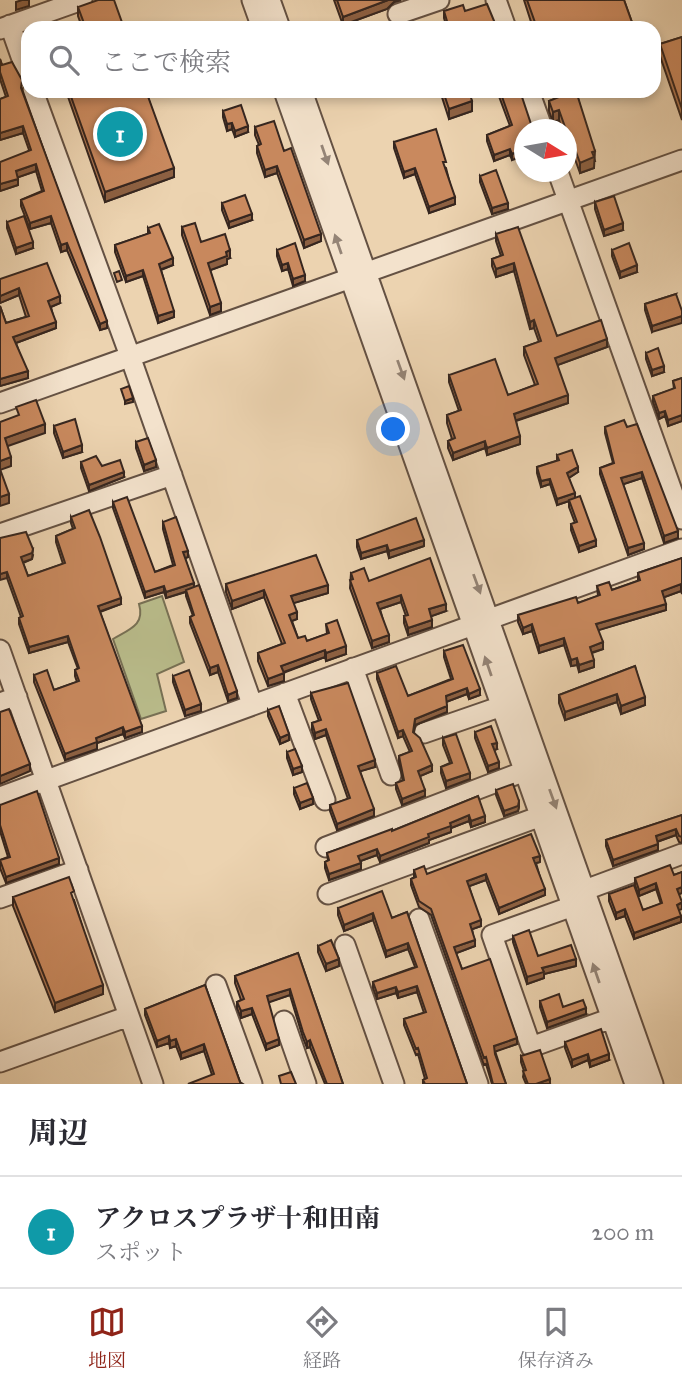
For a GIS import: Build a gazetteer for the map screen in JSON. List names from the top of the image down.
{
  "north": "right",
  "page": {
    "search": "ここで検索",
    "pins": "1",
    "heading": "周辺",
    "list": [
      {
        "mark": "1",
        "name": "アクロスプラザ十和田南",
        "note": "スポット",
        "value": "200 m"
      }
    ],
    "nav": ["地図", "経路", "保存済み"]
  }
}
